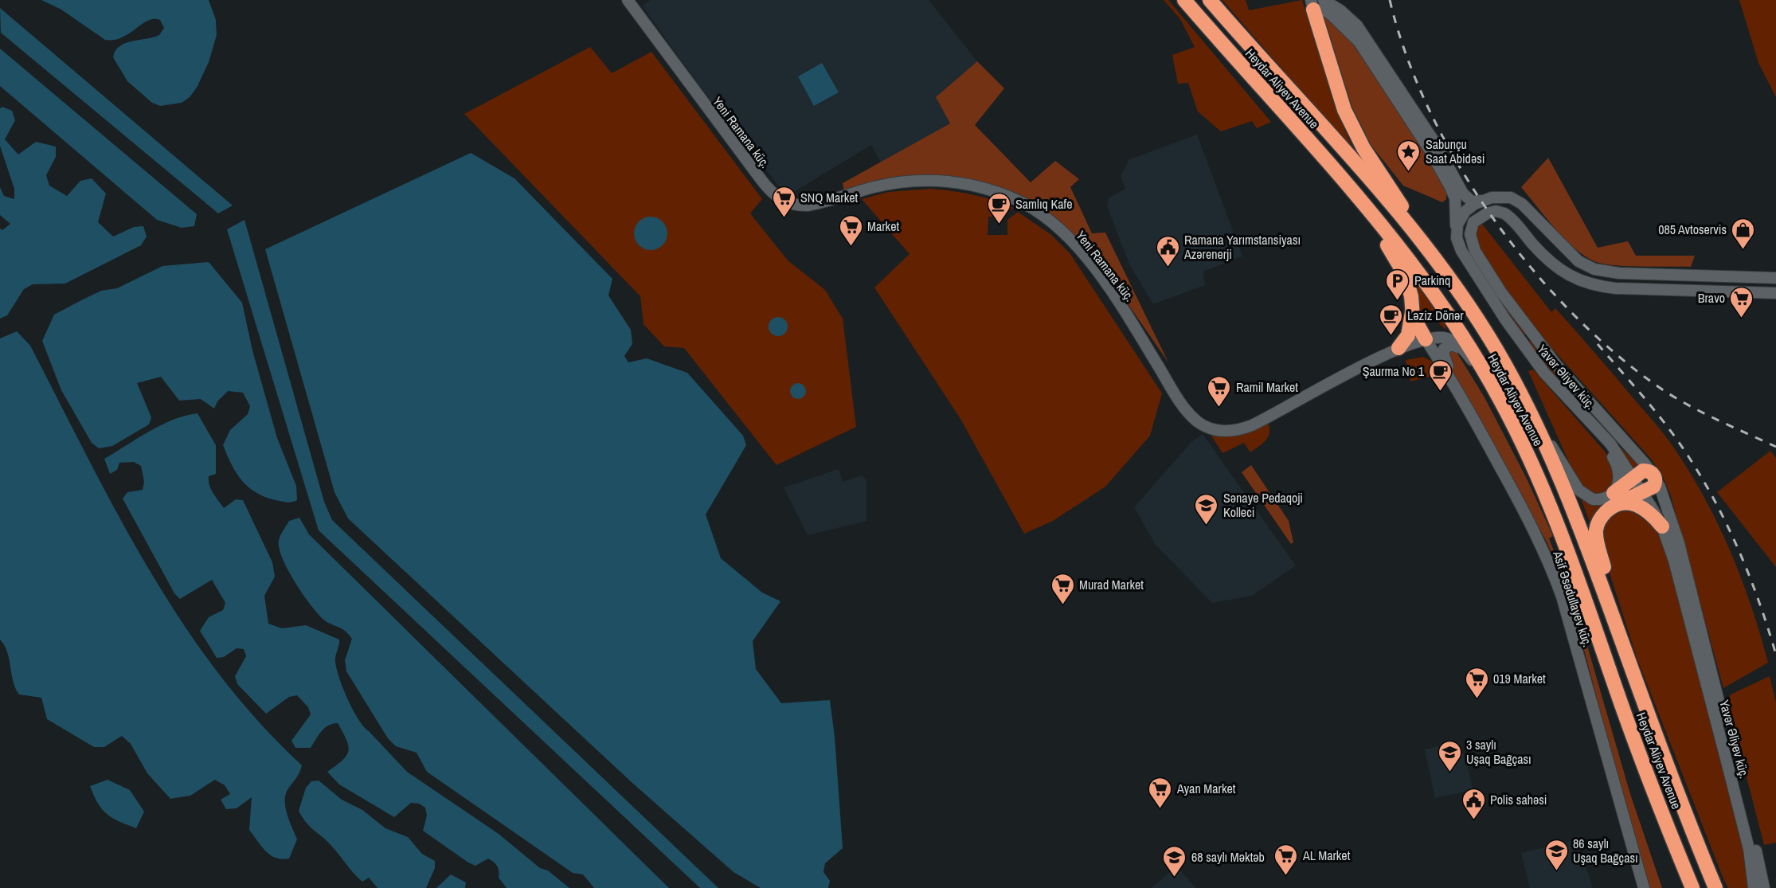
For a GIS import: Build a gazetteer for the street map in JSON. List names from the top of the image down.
{
  "streets": {
    "highway": ["Heydar Aliyev Avenue"],
    "main road": ["Yeni Ramana küç.", "Yavər Əliyev küç.", "Asif Əsədullayev küç."]
  },
  "crossings": [
    ["Yeni Ramana küç.", "Asif Əsədullayev küç."]
  ],
  "places": {
    "place": ["Sabunçu Saat Abidəsi"],
    "supermarket": [
      "SNQ Market",
      "Market",
      "Bravo",
      "Ramil Market",
      "Murad Market",
      "019 Market",
      "Ayan Market",
      "AL Market"
    ],
    "cafe": ["Samlıq Kafe", "Ləziz Dönər", "Şaurma No 1"],
    "shop": ["085 Avtoservis"],
    "public building": ["Ramana Yarımstansiyası Azərenerji", "Polis sahəsi"],
    "parking": ["Parkinq"],
    "school or university": [
      "Sənaye Pedaqoji Kolleci",
      "3 saylı Uşaq Bağçası",
      "86 saylı Uşaq Bağçası",
      "68 saylı Məktəb"
    ]
  }
}
